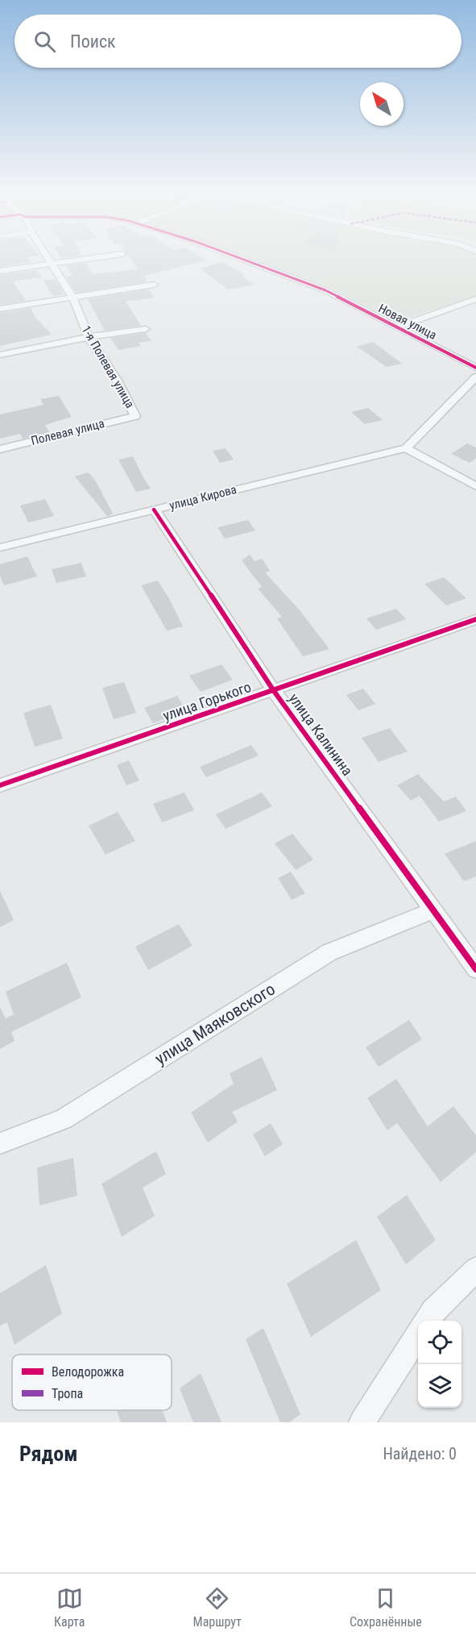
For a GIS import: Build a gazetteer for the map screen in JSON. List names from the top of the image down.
{
  "streets": {
    "street": [
      "Новая улица",
      "1-я Полевая улица",
      "Полевая улица",
      "улица Кирова",
      "улица Горького",
      "улица Калинина",
      "улица Маяковского"
    ]
  },
  "crossings": [
    ["1-я Полевая улица", "Полевая улица"],
    ["улица Кирова", "улица Калинина"],
    ["улица Горького", "улица Калинина"],
    ["улица Калинина", "улица Маяковского"]
  ],
  "legend": ["Велодорожка", "Тропа"],
  "north": "top left",
  "page": {
    "search": "Поиск",
    "heading": ["Рядом", "Найдено: 0"],
    "nav": ["Карта", "Маршрут", "Сохранённые"]
  }
}
